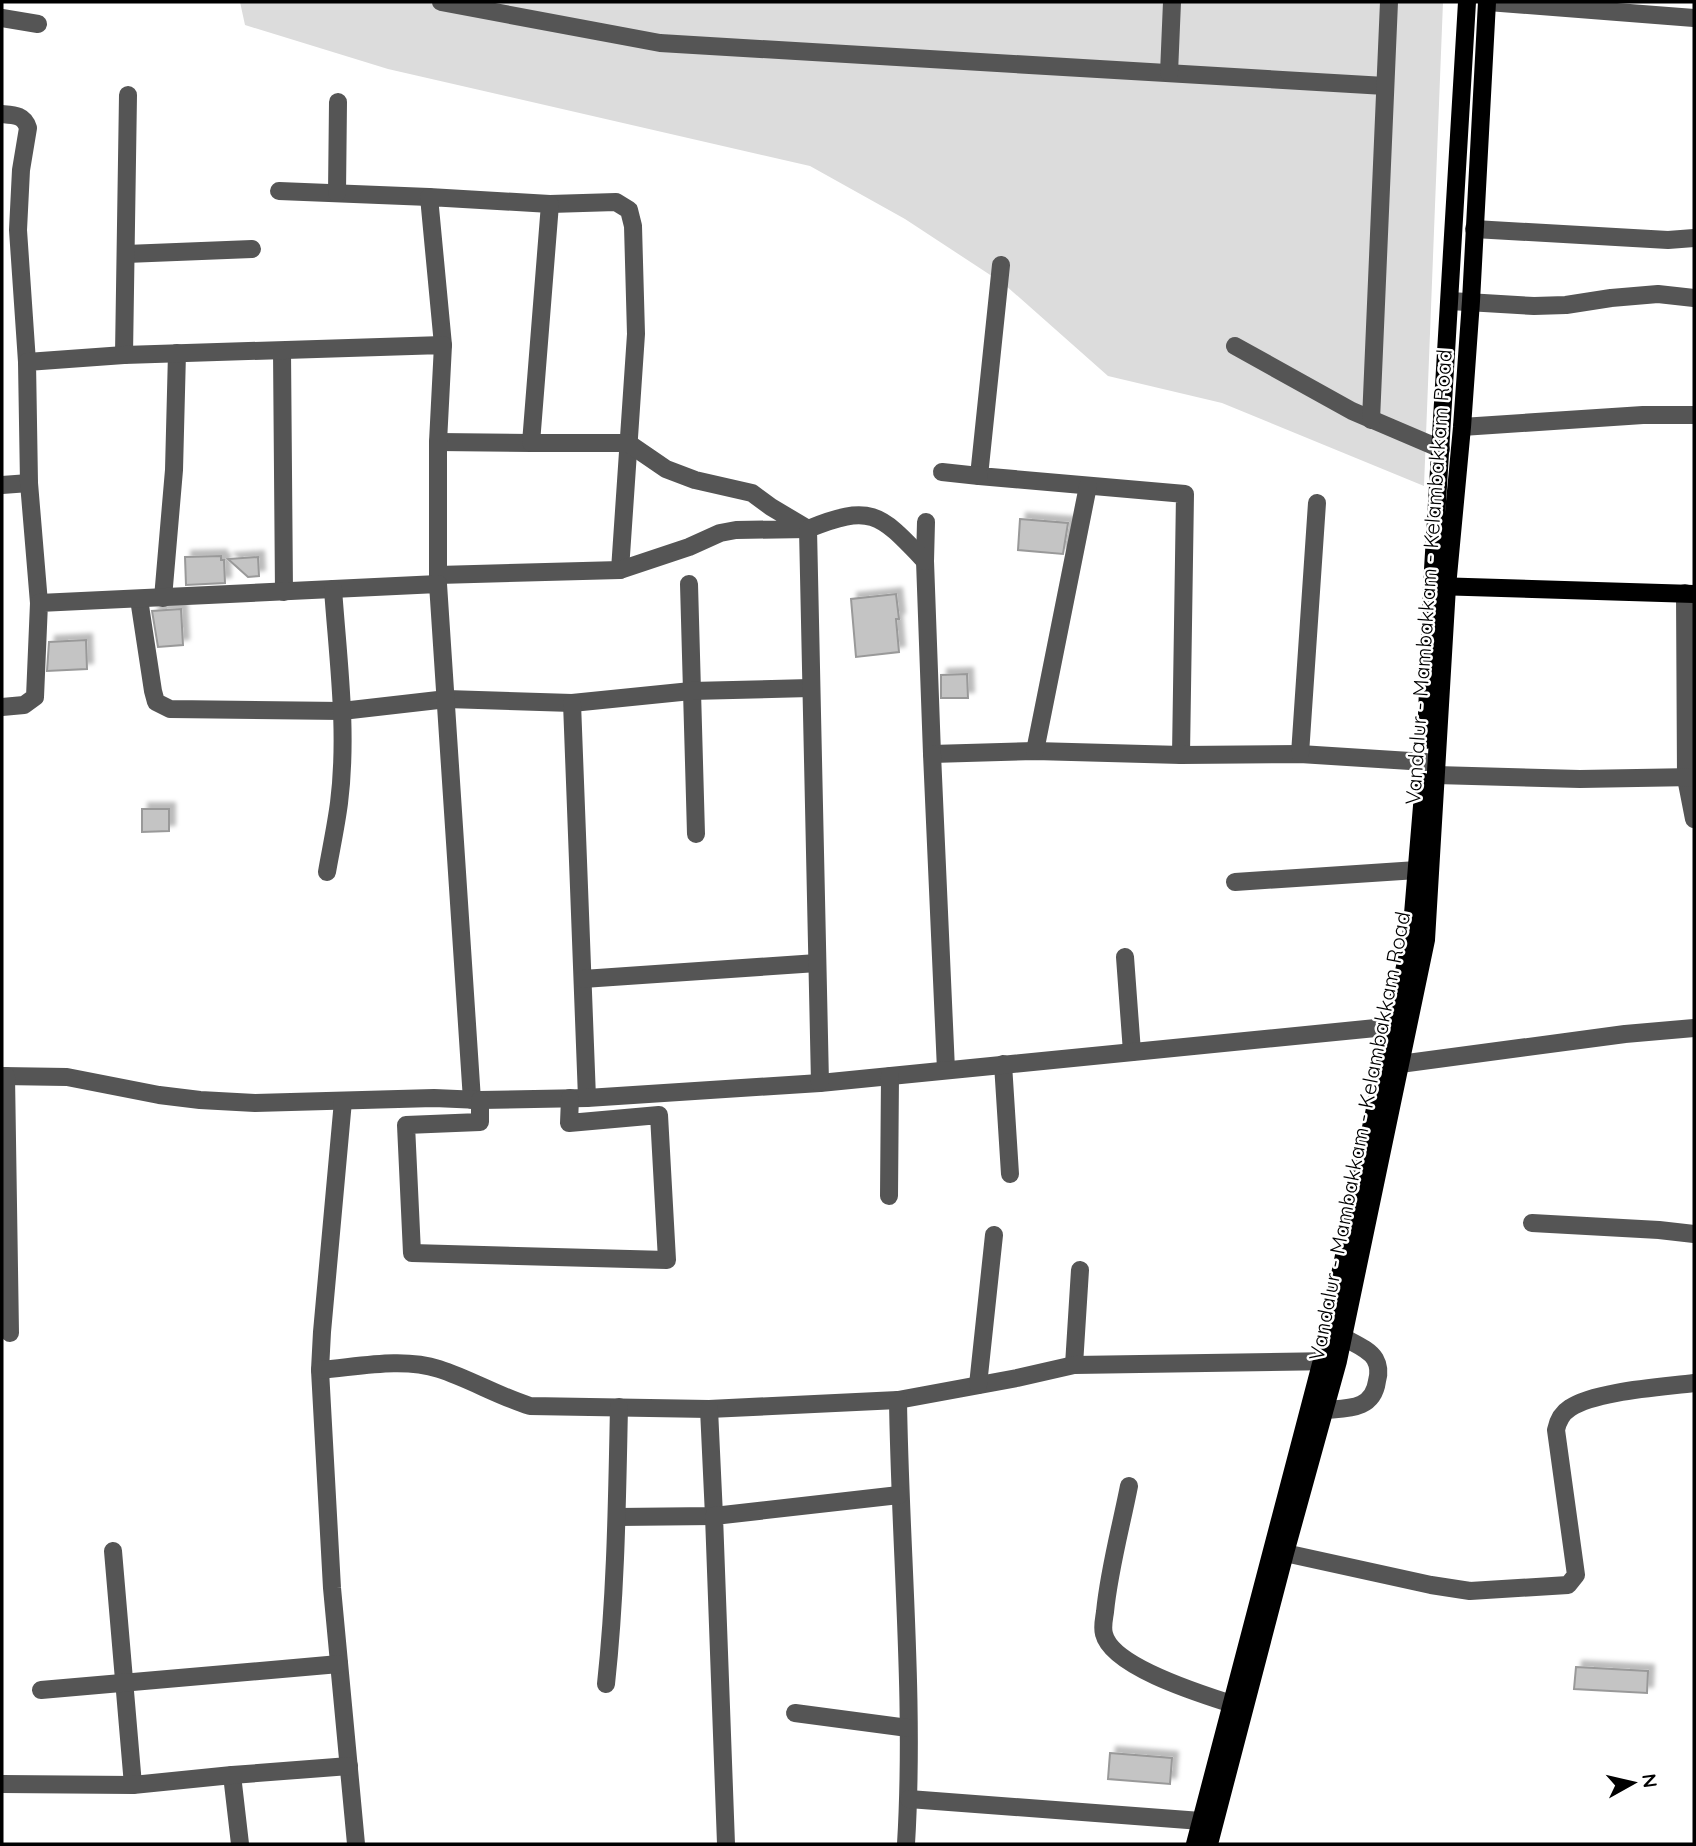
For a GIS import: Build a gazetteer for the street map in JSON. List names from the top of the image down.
{
  "streets": {
    "main road": ["Vandalur - Mambakkam - Kelambakkam Road"]
  },
  "north": "right"
}
